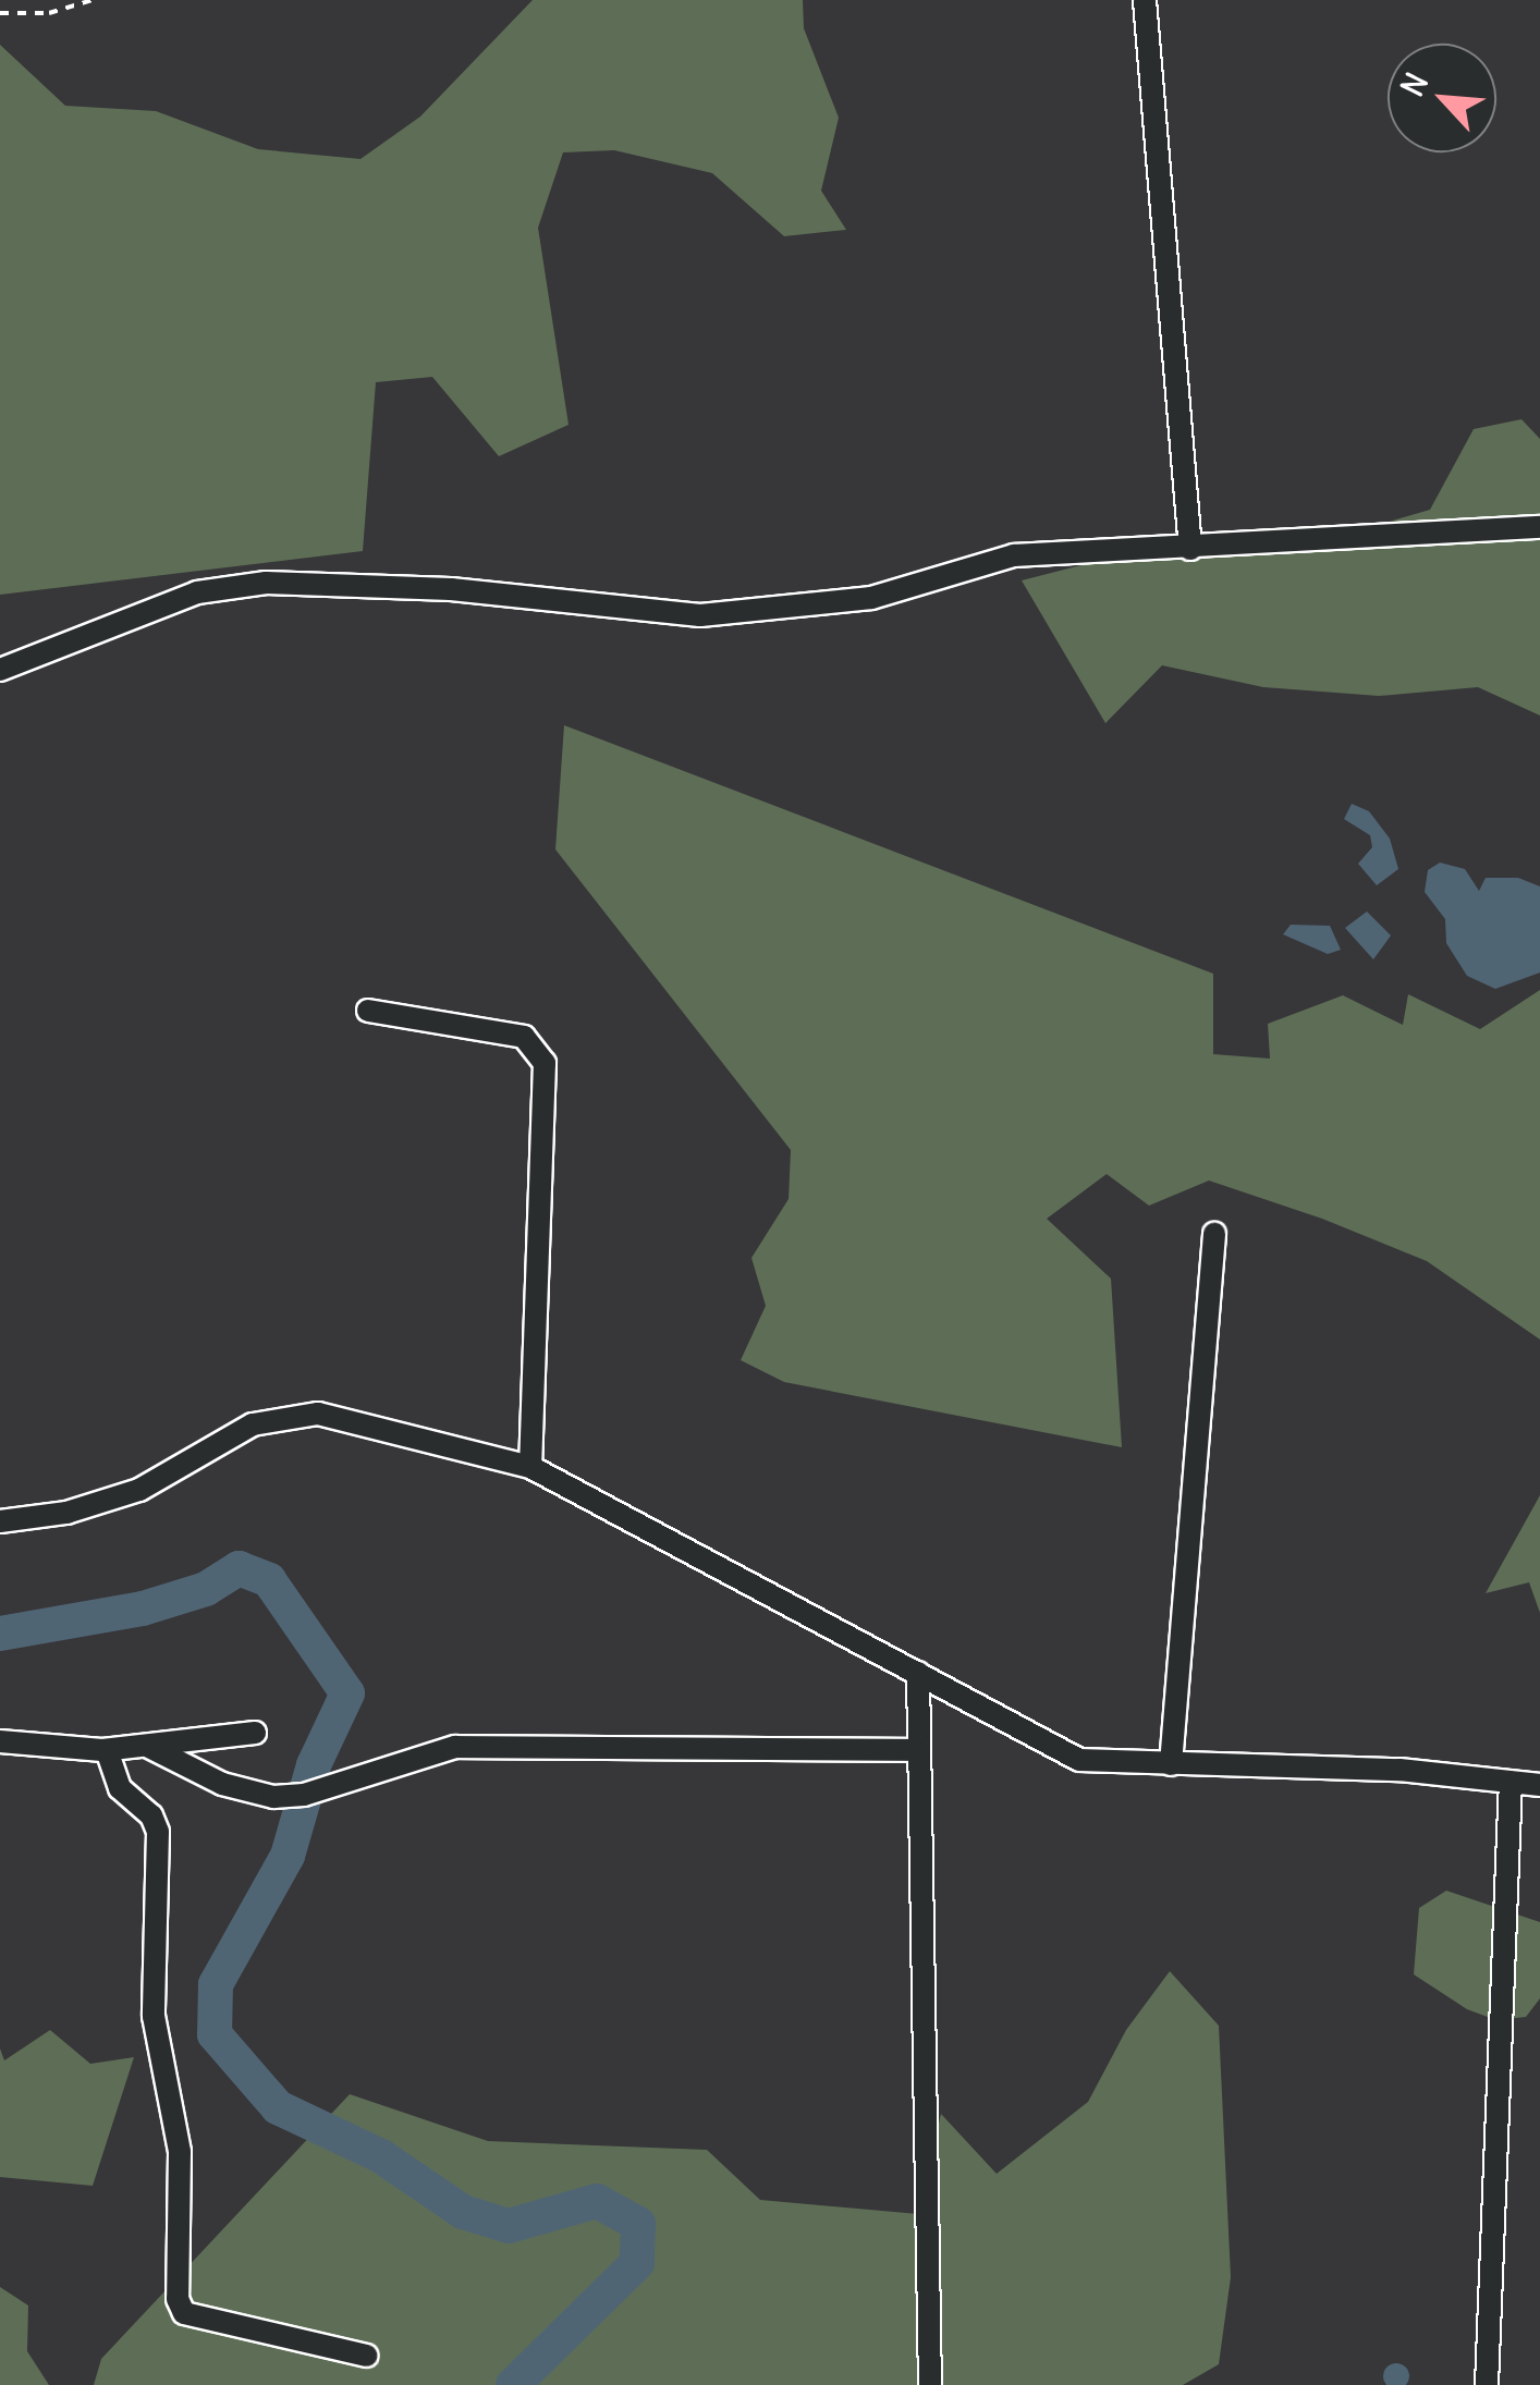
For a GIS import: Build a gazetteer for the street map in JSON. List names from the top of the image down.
{
  "north": "top left"
}
